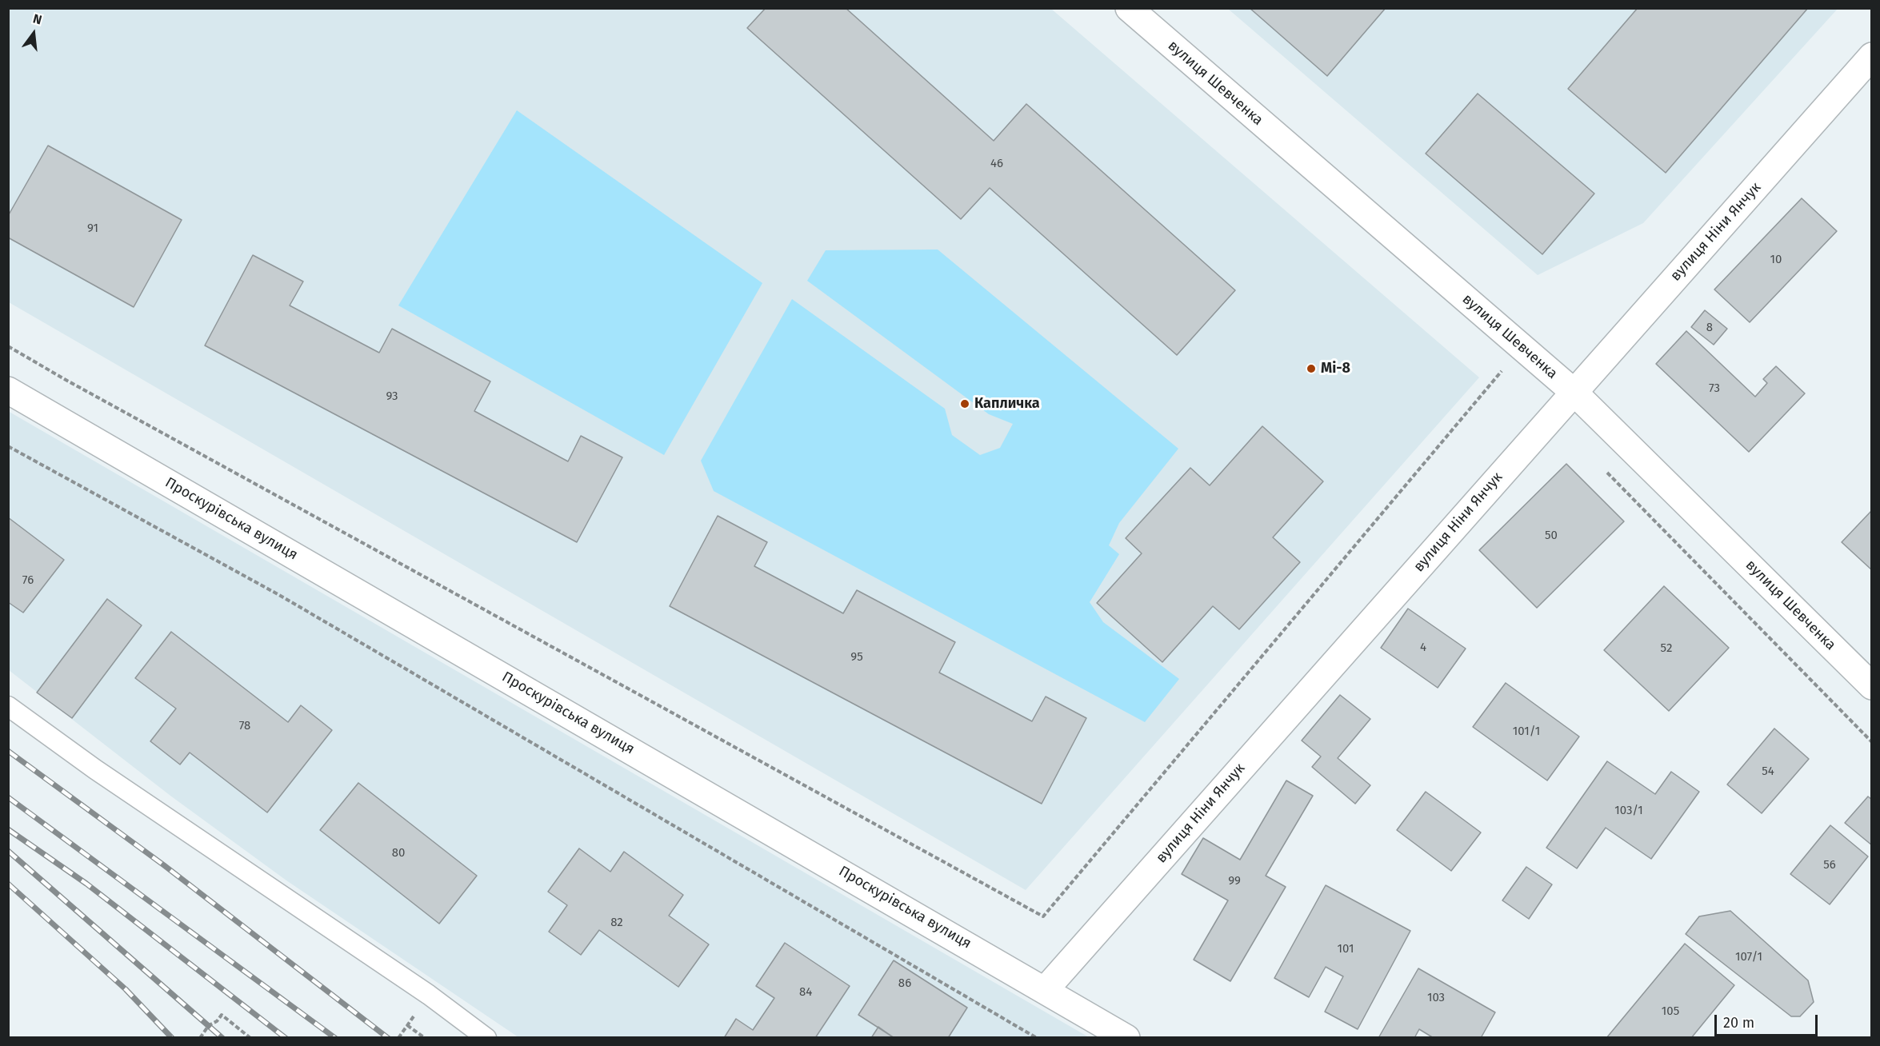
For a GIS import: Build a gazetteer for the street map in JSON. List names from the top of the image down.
{
  "streets": {
    "street": ["вулиця Шевченка", "вулиця Ніни Янчук", "Проскурівська вулиця"]
  },
  "crossings": [
    ["вулиця Шевченка", "вулиця Ніни Янчук"],
    ["вулиця Ніни Янчук", "Проскурівська вулиця"]
  ],
  "places": ["Mi-8", "Капличка"],
  "house_numbers": [
    "46",
    "91",
    "10",
    "8",
    "73",
    "93",
    "50",
    "76",
    "4",
    "52",
    "95",
    "78",
    "101/1",
    "54",
    "103/1",
    "80",
    "56",
    "99",
    "82",
    "101",
    "107/1",
    "86",
    "84",
    "103",
    "105"
  ],
  "scale_bar": "20 m",
  "north": "top"
}
